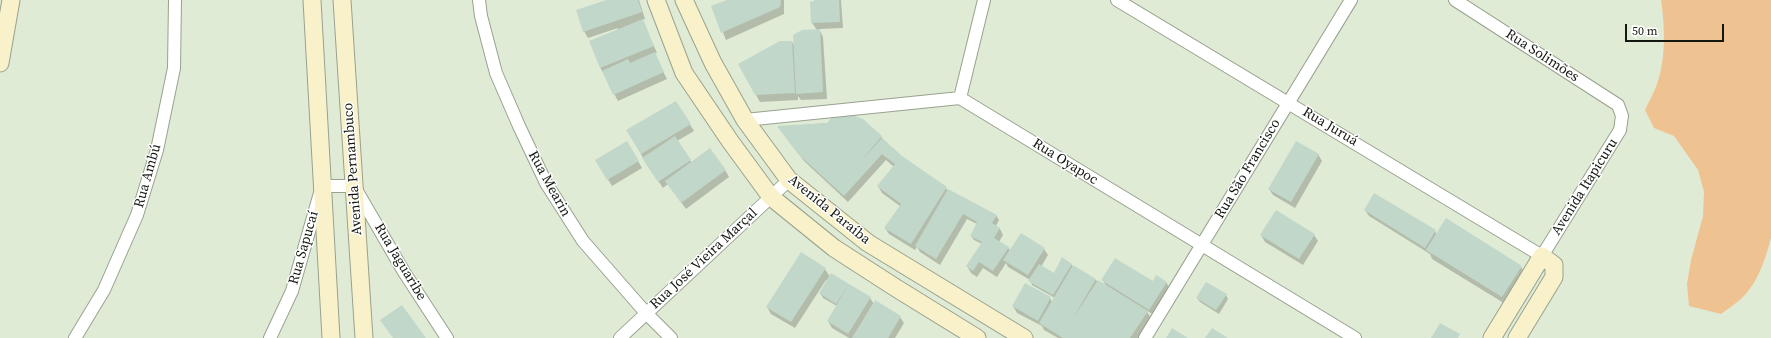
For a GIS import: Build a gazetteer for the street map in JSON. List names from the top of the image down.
{
  "streets": {
    "main road": ["Avenida Pernambuco", "Avenida Itapicuru", "Avenida Paraíba"],
    "street": [
      "Rua Solimões",
      "Rua Juruá",
      "Rua Oyapoc",
      "Rua São Francisco",
      "Rua Ambú",
      "Rua Mearin",
      "Rua Sapucaí",
      "Rua José Vieira Marçal",
      "Rua Jaguaribe"
    ]
  },
  "crossings": [
    ["Rua Solimões", "Avenida Itapicuru"],
    ["Rua Juruá", "Rua São Francisco"],
    ["Rua Juruá", "Avenida Itapicuru"],
    ["Rua Oyapoc", "Rua São Francisco"],
    ["Avenida Pernambuco", "Rua Jaguaribe"],
    ["Rua Mearin", "Rua José Vieira Marçal"],
    ["Avenida Paraíba", "Rua José Vieira Marçal"]
  ],
  "scale_bar": "50 m"
}
